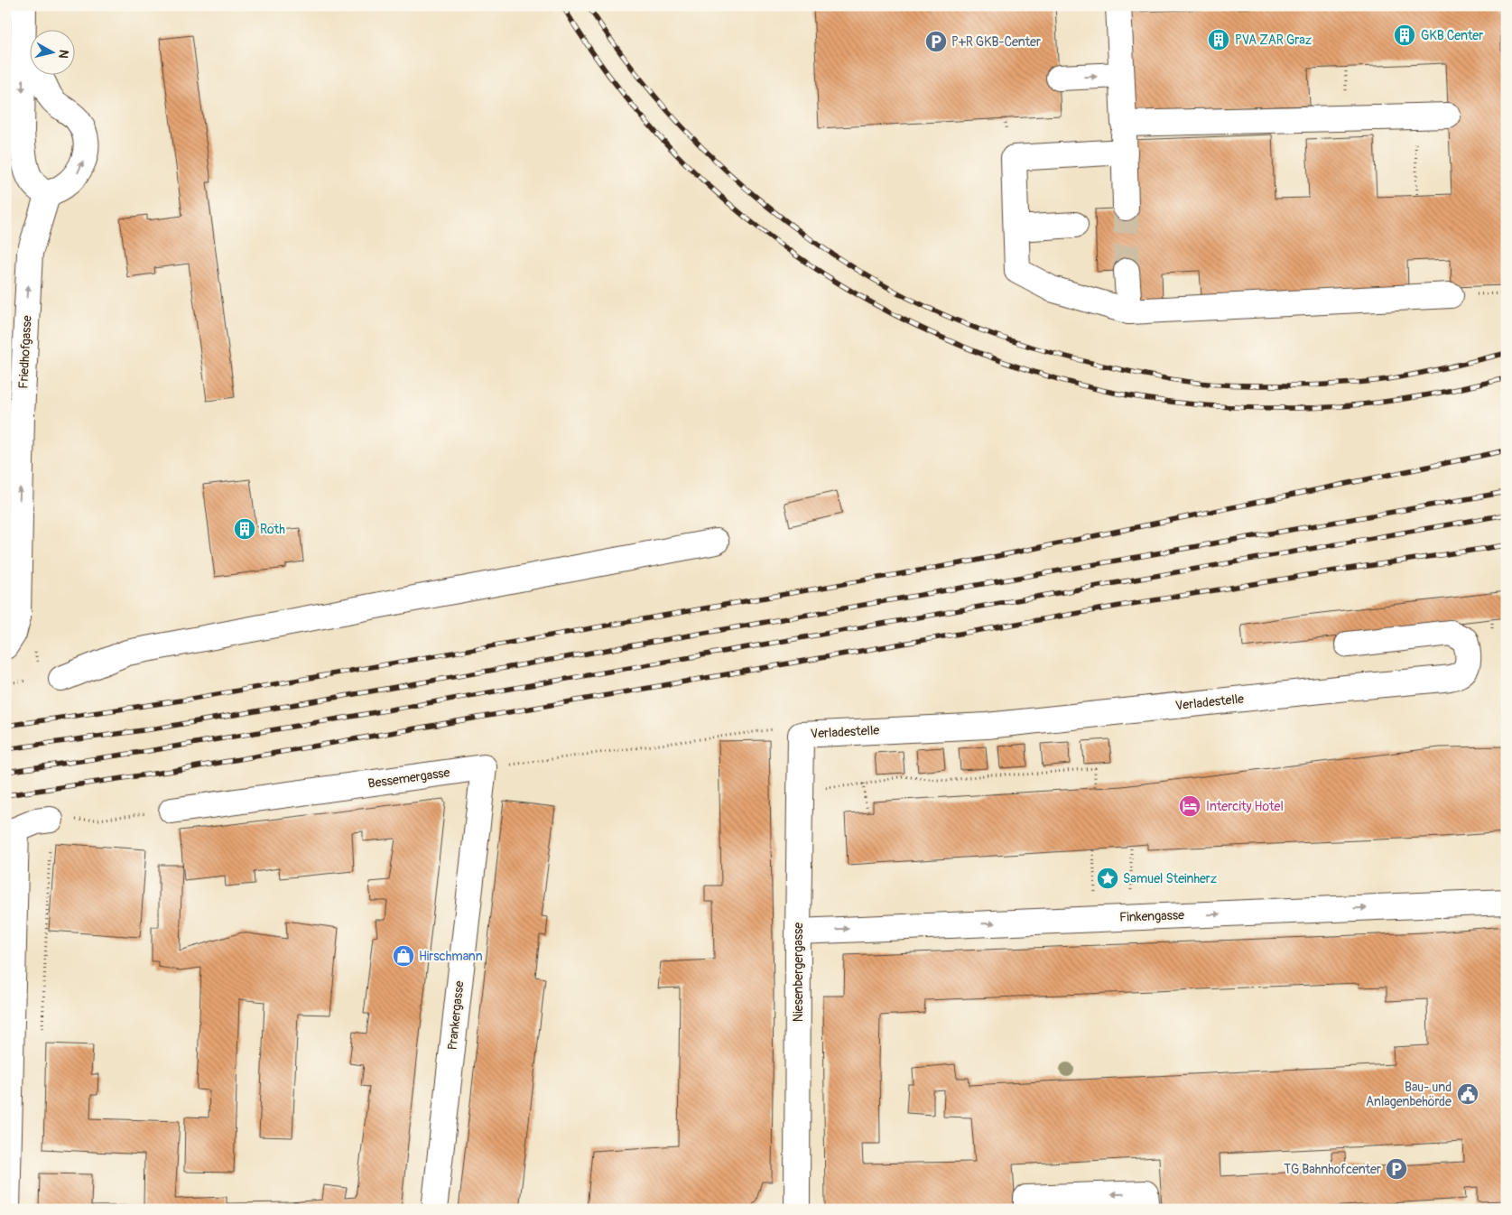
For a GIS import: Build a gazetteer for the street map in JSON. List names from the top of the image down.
{
  "streets": {
    "street": [
      "Friedhofgasse",
      "Verladestelle",
      "Bessemergasse",
      "Finkengasse",
      "Niesenbergergasse",
      "Prankergasse"
    ]
  },
  "crossings": [
    ["Verladestelle", "Niesenbergergasse"],
    ["Bessemergasse", "Prankergasse"],
    ["Finkengasse", "Niesenbergergasse"]
  ],
  "one_way": ["Friedhofgasse", "Finkengasse"],
  "places": {
    "building": ["GKB Center", "PVA ZAR Graz", "Roth"],
    "parking": ["P+R GKB-Center", "TG Bahnhofcenter"],
    "hotel": ["Intercity Hotel"],
    "place": ["Samuel Steinherz"],
    "shop": ["Hirschmann"],
    "public building": ["Bau- und Anlagenbehörde"]
  },
  "north": "right"
}
